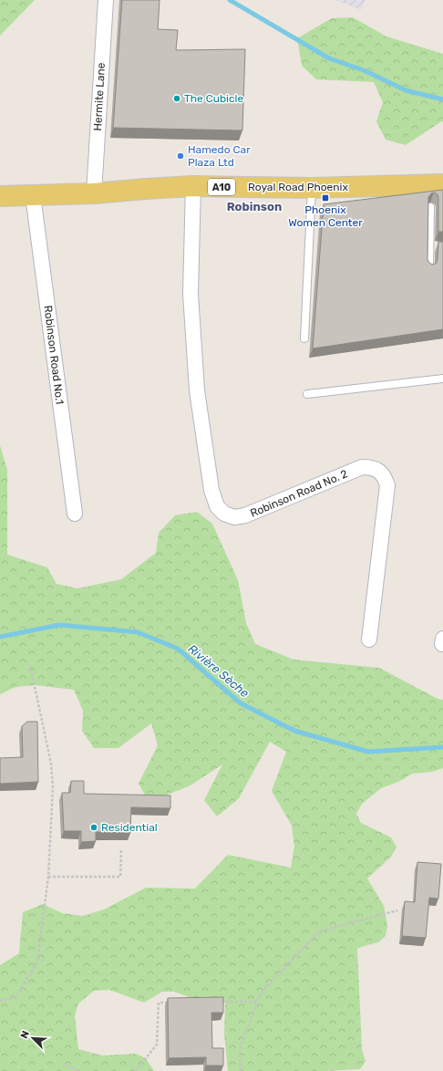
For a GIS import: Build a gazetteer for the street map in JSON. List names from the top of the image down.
{
  "streets": {
    "main road": ["A10", "Royal Road Phoenix"],
    "street": ["Hermite Lane", "Robinson Road No.1", "Robinson Road No. 2"]
  },
  "crossings": [
    ["Hermite Lane", "Royal Road Phoenix"],
    ["Royal Road Phoenix", "Robinson Road No.1"],
    ["Royal Road Phoenix", "Robinson Road No. 2"]
  ],
  "districts": ["Robinson"],
  "water": ["Rivière Sèche"],
  "places": {
    "other": ["The Cubicle", "Hamedo Car Plaza Ltd", "Residential"],
    "transit": ["Phoenix Women Center"]
  },
  "north": "top left"
}
